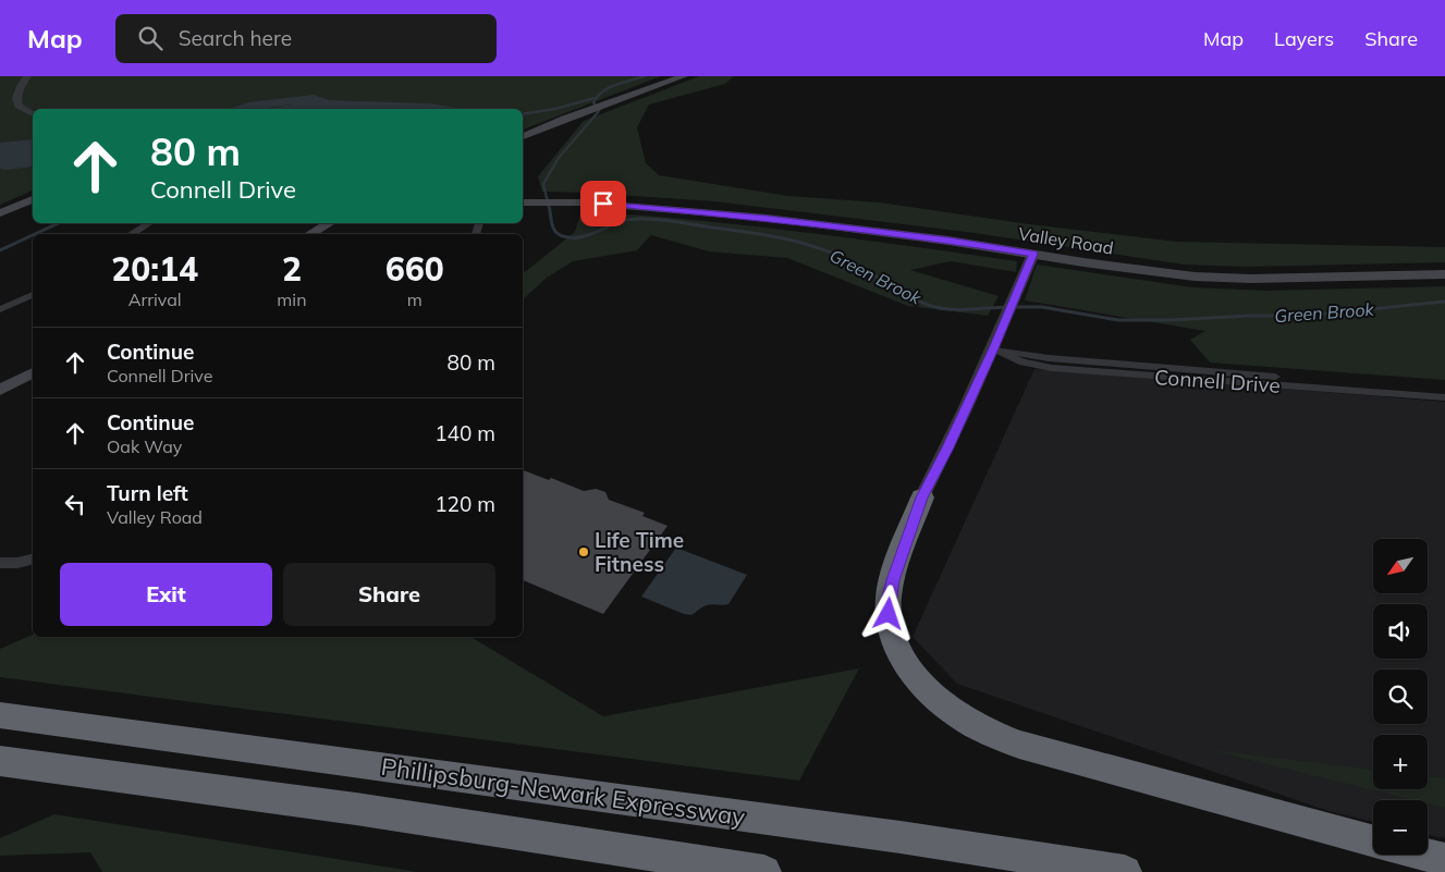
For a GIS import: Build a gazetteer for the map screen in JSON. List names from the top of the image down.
{
  "streets": {
    "highway": ["Phillipsburg-Newark Expressway"],
    "main road": ["Valley Road"],
    "street": ["Connell Drive"]
  },
  "water": ["Green Brook"],
  "places": ["Life Time Fitness"],
  "north": "bottom left",
  "page": {
    "header": "Map",
    "search": "Search here",
    "nav": ["Map", "Layers", "Share"],
    "turn": ["80 m", "Connell Drive"],
    "eta": [
      "20:14",
      "Arrival",
      "2",
      "min",
      "660",
      "m"
    ],
    "list": [
      {
        "name": "Continue",
        "note": "Connell Drive",
        "value": "80 m"
      },
      {
        "name": "Continue",
        "note": "Oak Way",
        "value": "140 m"
      },
      {
        "name": "Turn left",
        "note": "Valley Road",
        "value": "120 m"
      }
    ],
    "map_buttons": ["+", "−"],
    "buttons": ["Exit", "Share"]
  }
}
